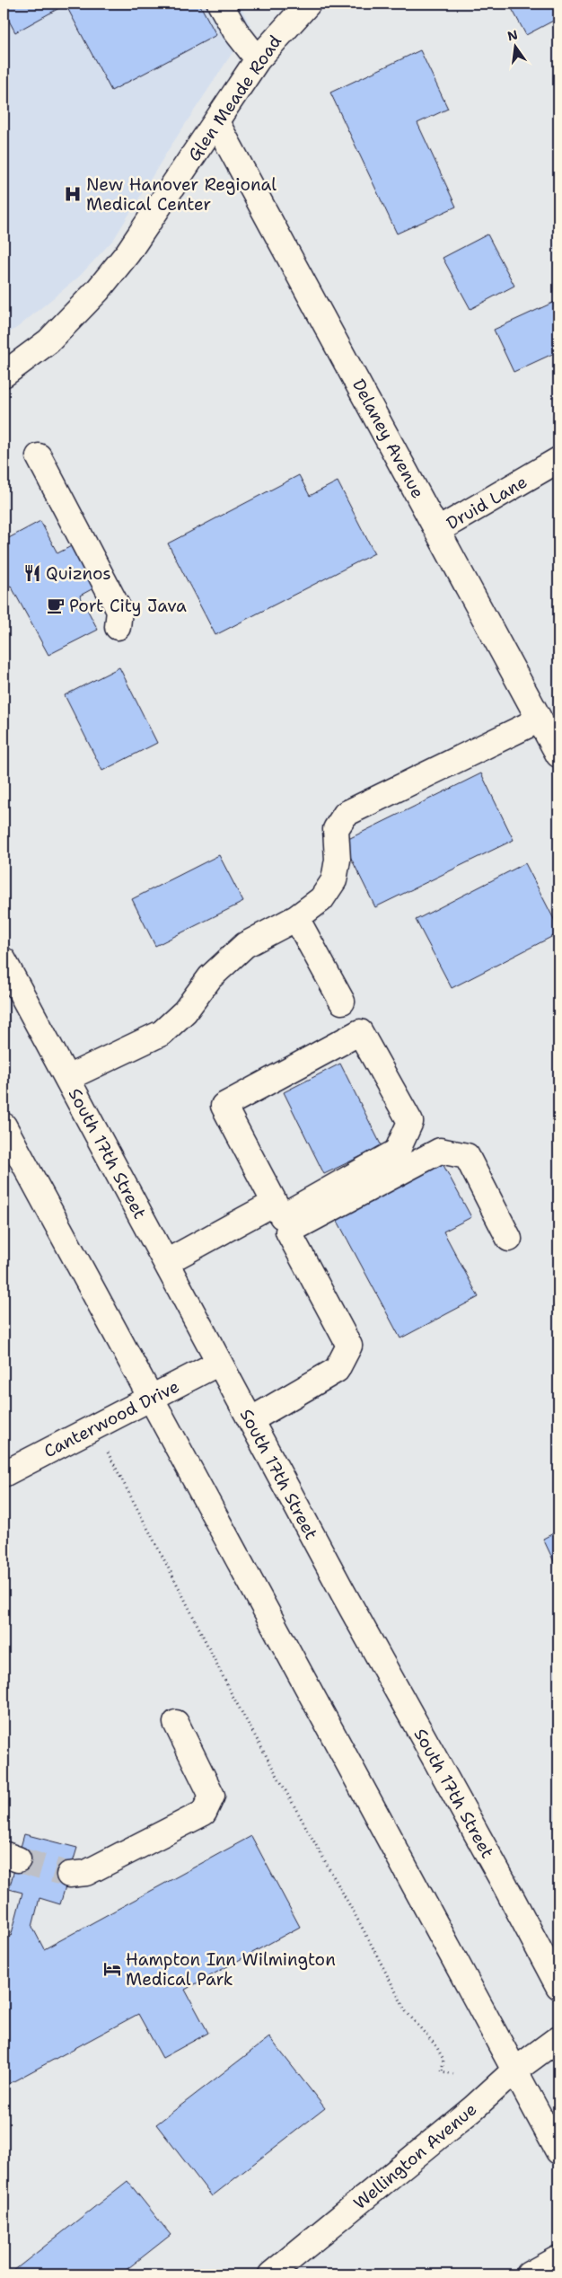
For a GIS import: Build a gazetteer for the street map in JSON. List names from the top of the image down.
{
  "streets": {
    "main road": [
      "Glen Meade Road",
      "Delaney Avenue",
      "Druid Lane",
      "South 17th Street",
      "Canterwood Drive",
      "Wellington Avenue"
    ]
  },
  "crossings": [
    ["Glen Meade Road", "Delaney Avenue"],
    ["Delaney Avenue", "Druid Lane"],
    ["South 17th Street", "Canterwood Drive"]
  ],
  "places": {
    "hospital": ["New Hanover Regional Medical Center"],
    "restaurant": ["Quiznos"],
    "cafe": ["Port City Java"],
    "hotel": ["Hampton Inn Wilmington Medical Park"]
  },
  "north": "top"
}
